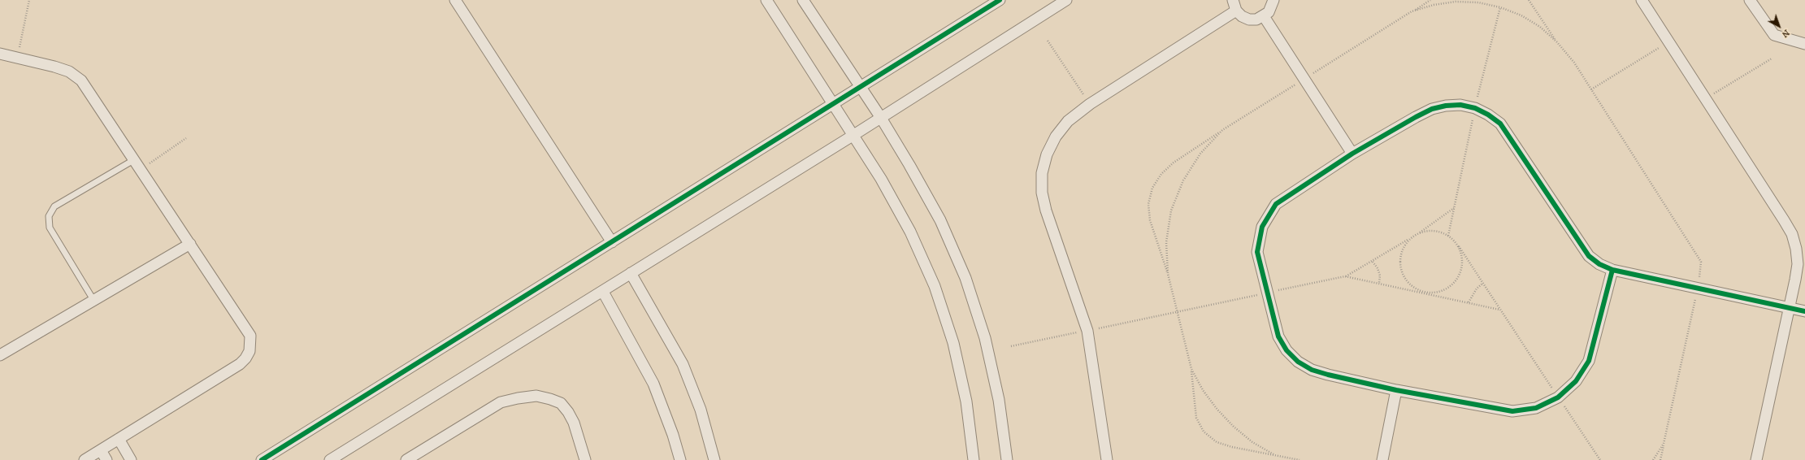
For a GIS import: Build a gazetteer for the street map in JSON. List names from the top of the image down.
{
  "north": "bottom right"
}
